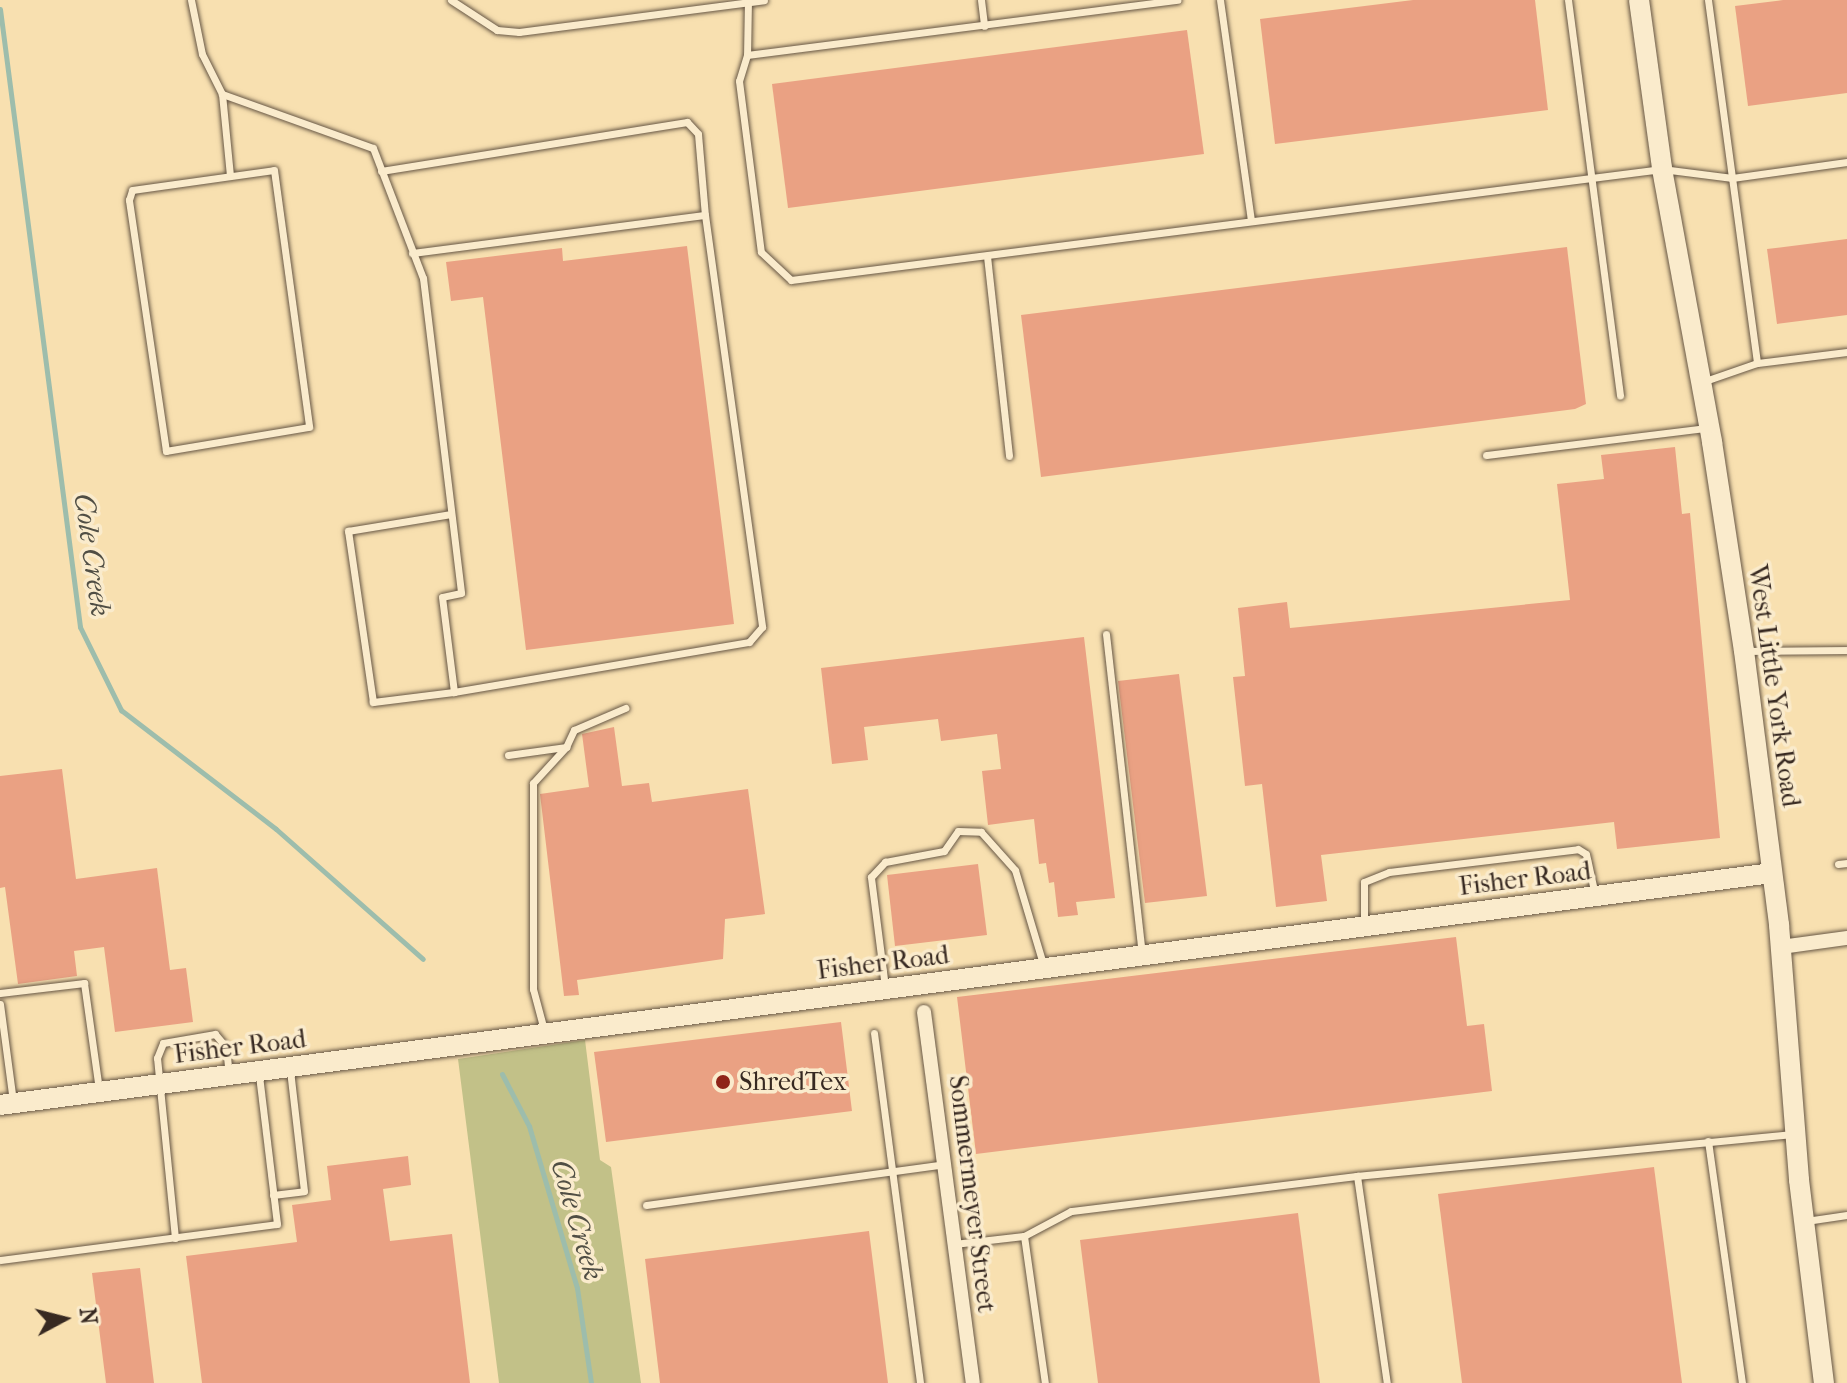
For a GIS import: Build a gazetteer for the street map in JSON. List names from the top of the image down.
{
  "streets": {
    "street": ["West Little York Road", "Fisher Road", "Sommermeyer Street"]
  },
  "crossings": [
    ["West Little York Road", "Fisher Road"]
  ],
  "water": ["Cole Creek"],
  "places": ["ShredTex"],
  "north": "right"
}
